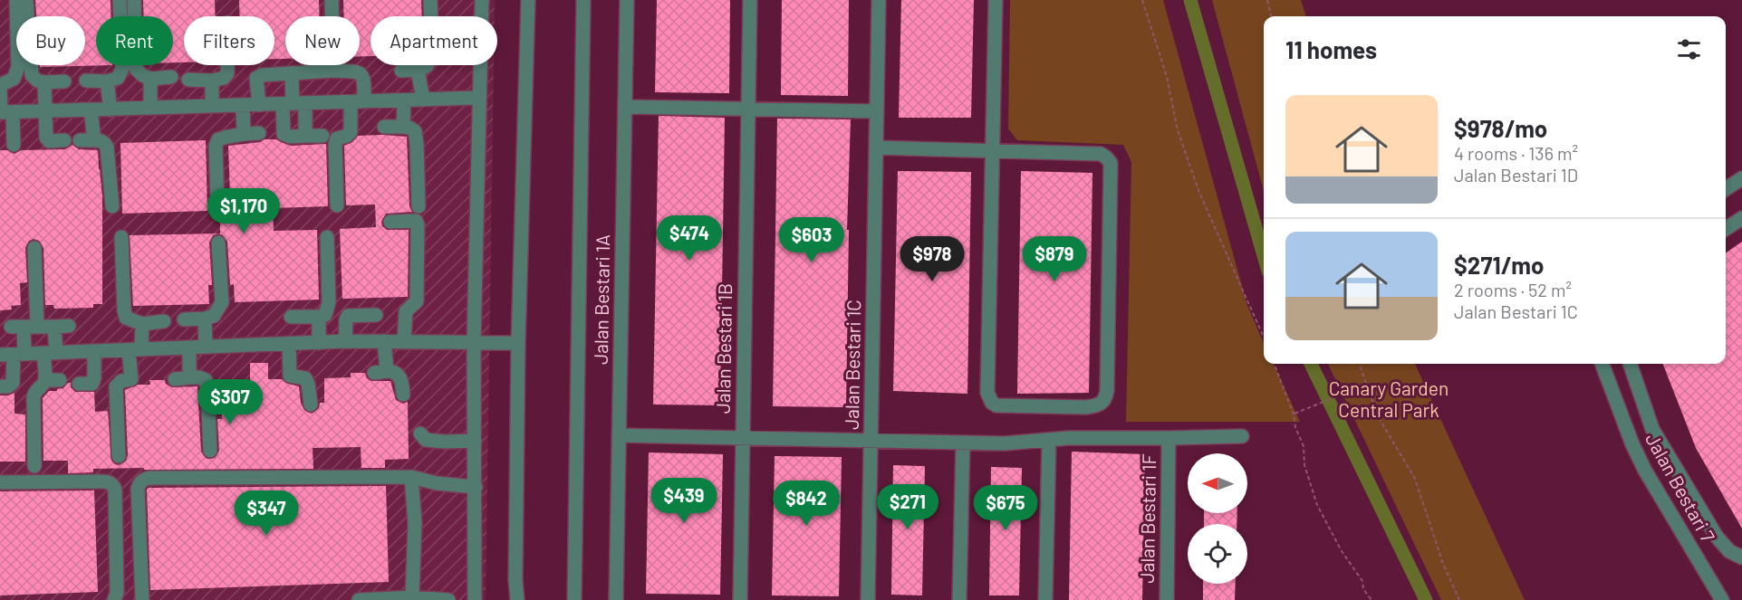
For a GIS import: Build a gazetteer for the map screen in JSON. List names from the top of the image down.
{
  "streets": {
    "street": [
      "Jalan Bestari 1A",
      "Jalan Bestari 1B",
      "Jalan Bestari 1C",
      "Jalan Bestari 7",
      "Jalan Bestari 1F"
    ]
  },
  "parks": ["Canary Garden Central Park"],
  "north": "left",
  "page": {
    "chip": [
      "Buy",
      "Rent",
      "Filters",
      "New",
      "Apartment"
    ],
    "heading": "11 homes",
    "list": [
      {
        "name": "$978/mo",
        "note": "4 rooms · 136 m² · Jalan Bestari 1D"
      },
      {
        "name": "$271/mo",
        "note": "2 rooms · 52 m² · Jalan Bestari 1C"
      }
    ],
    "price": [
      "$1,170",
      "$474",
      "$603",
      "$978",
      "$879",
      "$307",
      "$439",
      "$842",
      "$271",
      "$675",
      "$347"
    ]
  }
}
